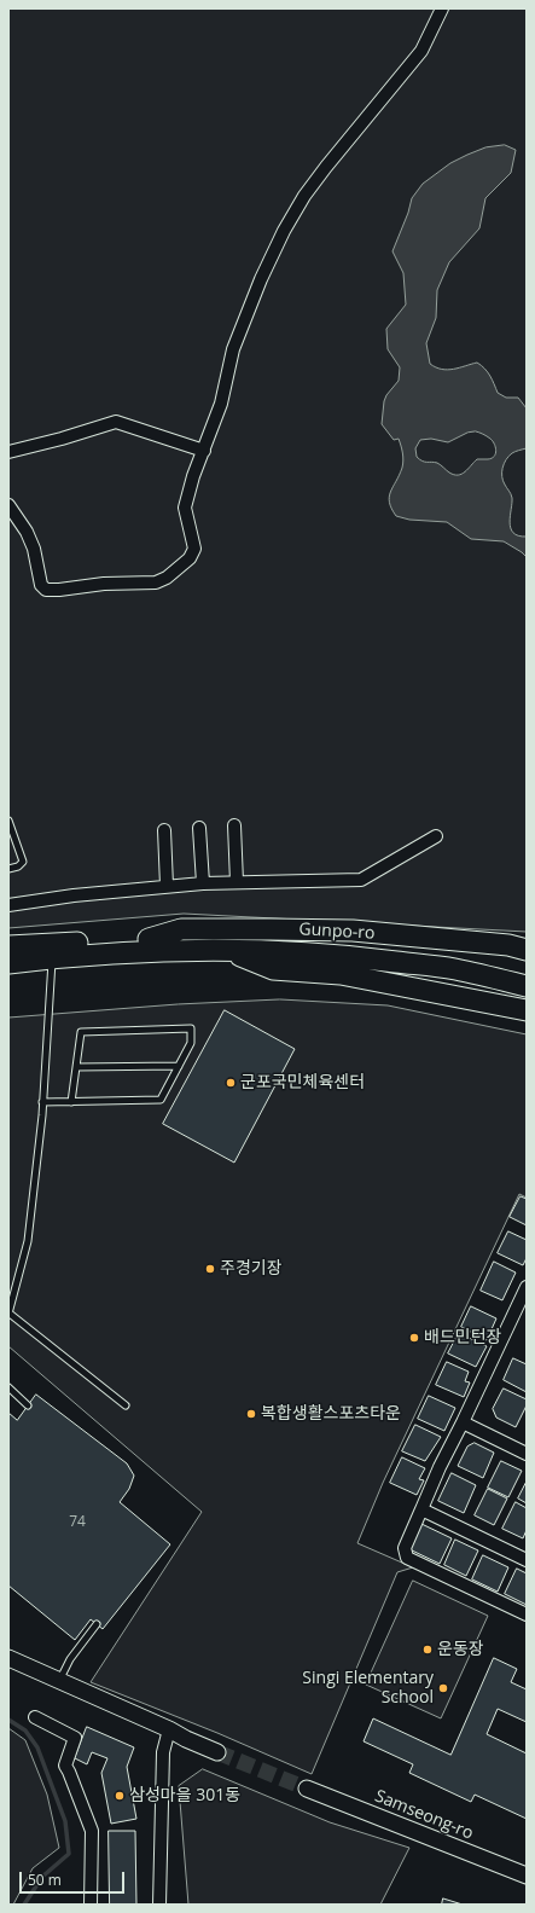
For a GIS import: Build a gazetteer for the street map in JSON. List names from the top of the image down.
{
  "streets": {
    "main road": ["Gunpo-ro"],
    "street": ["Samseong-ro"]
  },
  "places": [
    "군포국민체육센터",
    "주경기장",
    "배드민턴장",
    "복합생활스포츠타운",
    "운동장",
    "Singi Elementary School",
    "삼성마을 301동"
  ],
  "house_numbers": ["74"],
  "scale_bar": "50 m"
}
